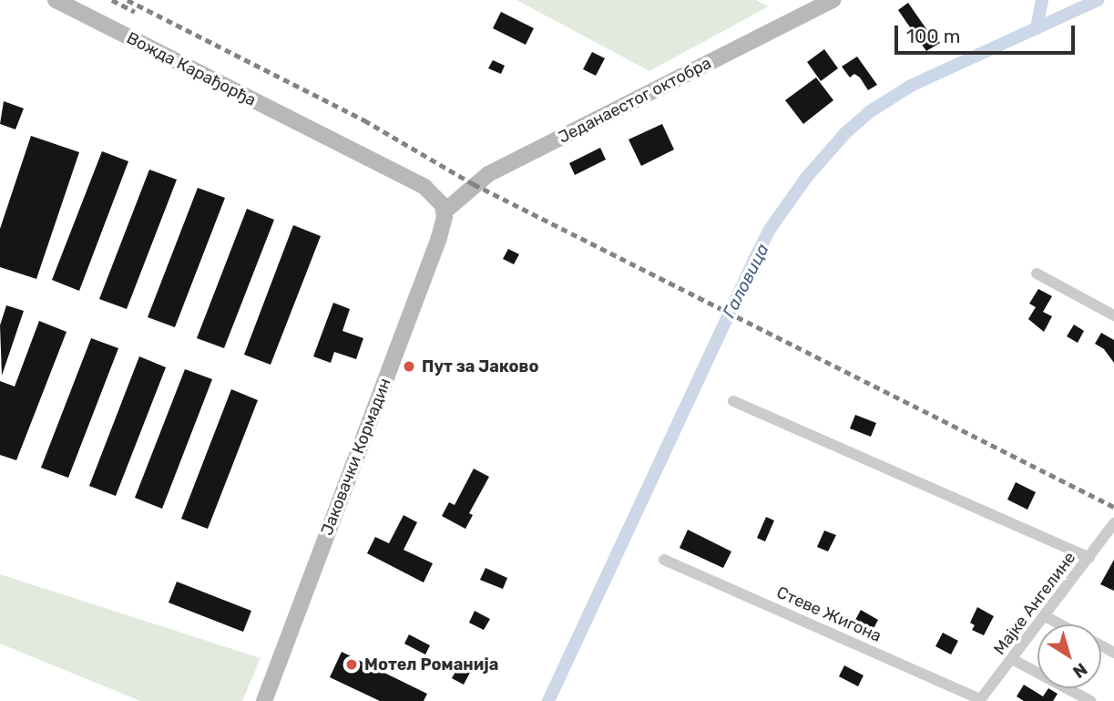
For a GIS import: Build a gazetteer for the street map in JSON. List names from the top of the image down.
{
  "streets": {
    "main road": ["Вожда Карађорђа", "Једанаестог октобра", "Јаковачки Кормадин"],
    "street": ["Мајке Ангелине", "Стеве Жигона"]
  },
  "crossings": [
    ["Вожда Карађорђа", "Једанаестог октобра"],
    ["Вожда Карађорђа", "Јаковачки Кормадин"],
    ["Једанаестог октобра", "Јаковачки Кормадин"],
    ["Мајке Ангелине", "Стеве Жигона"]
  ],
  "water": ["Галовица"],
  "places": ["Пут за Јаково", "Мотел Романија"],
  "scale_bar": "100 m",
  "north": "bottom right"
}
